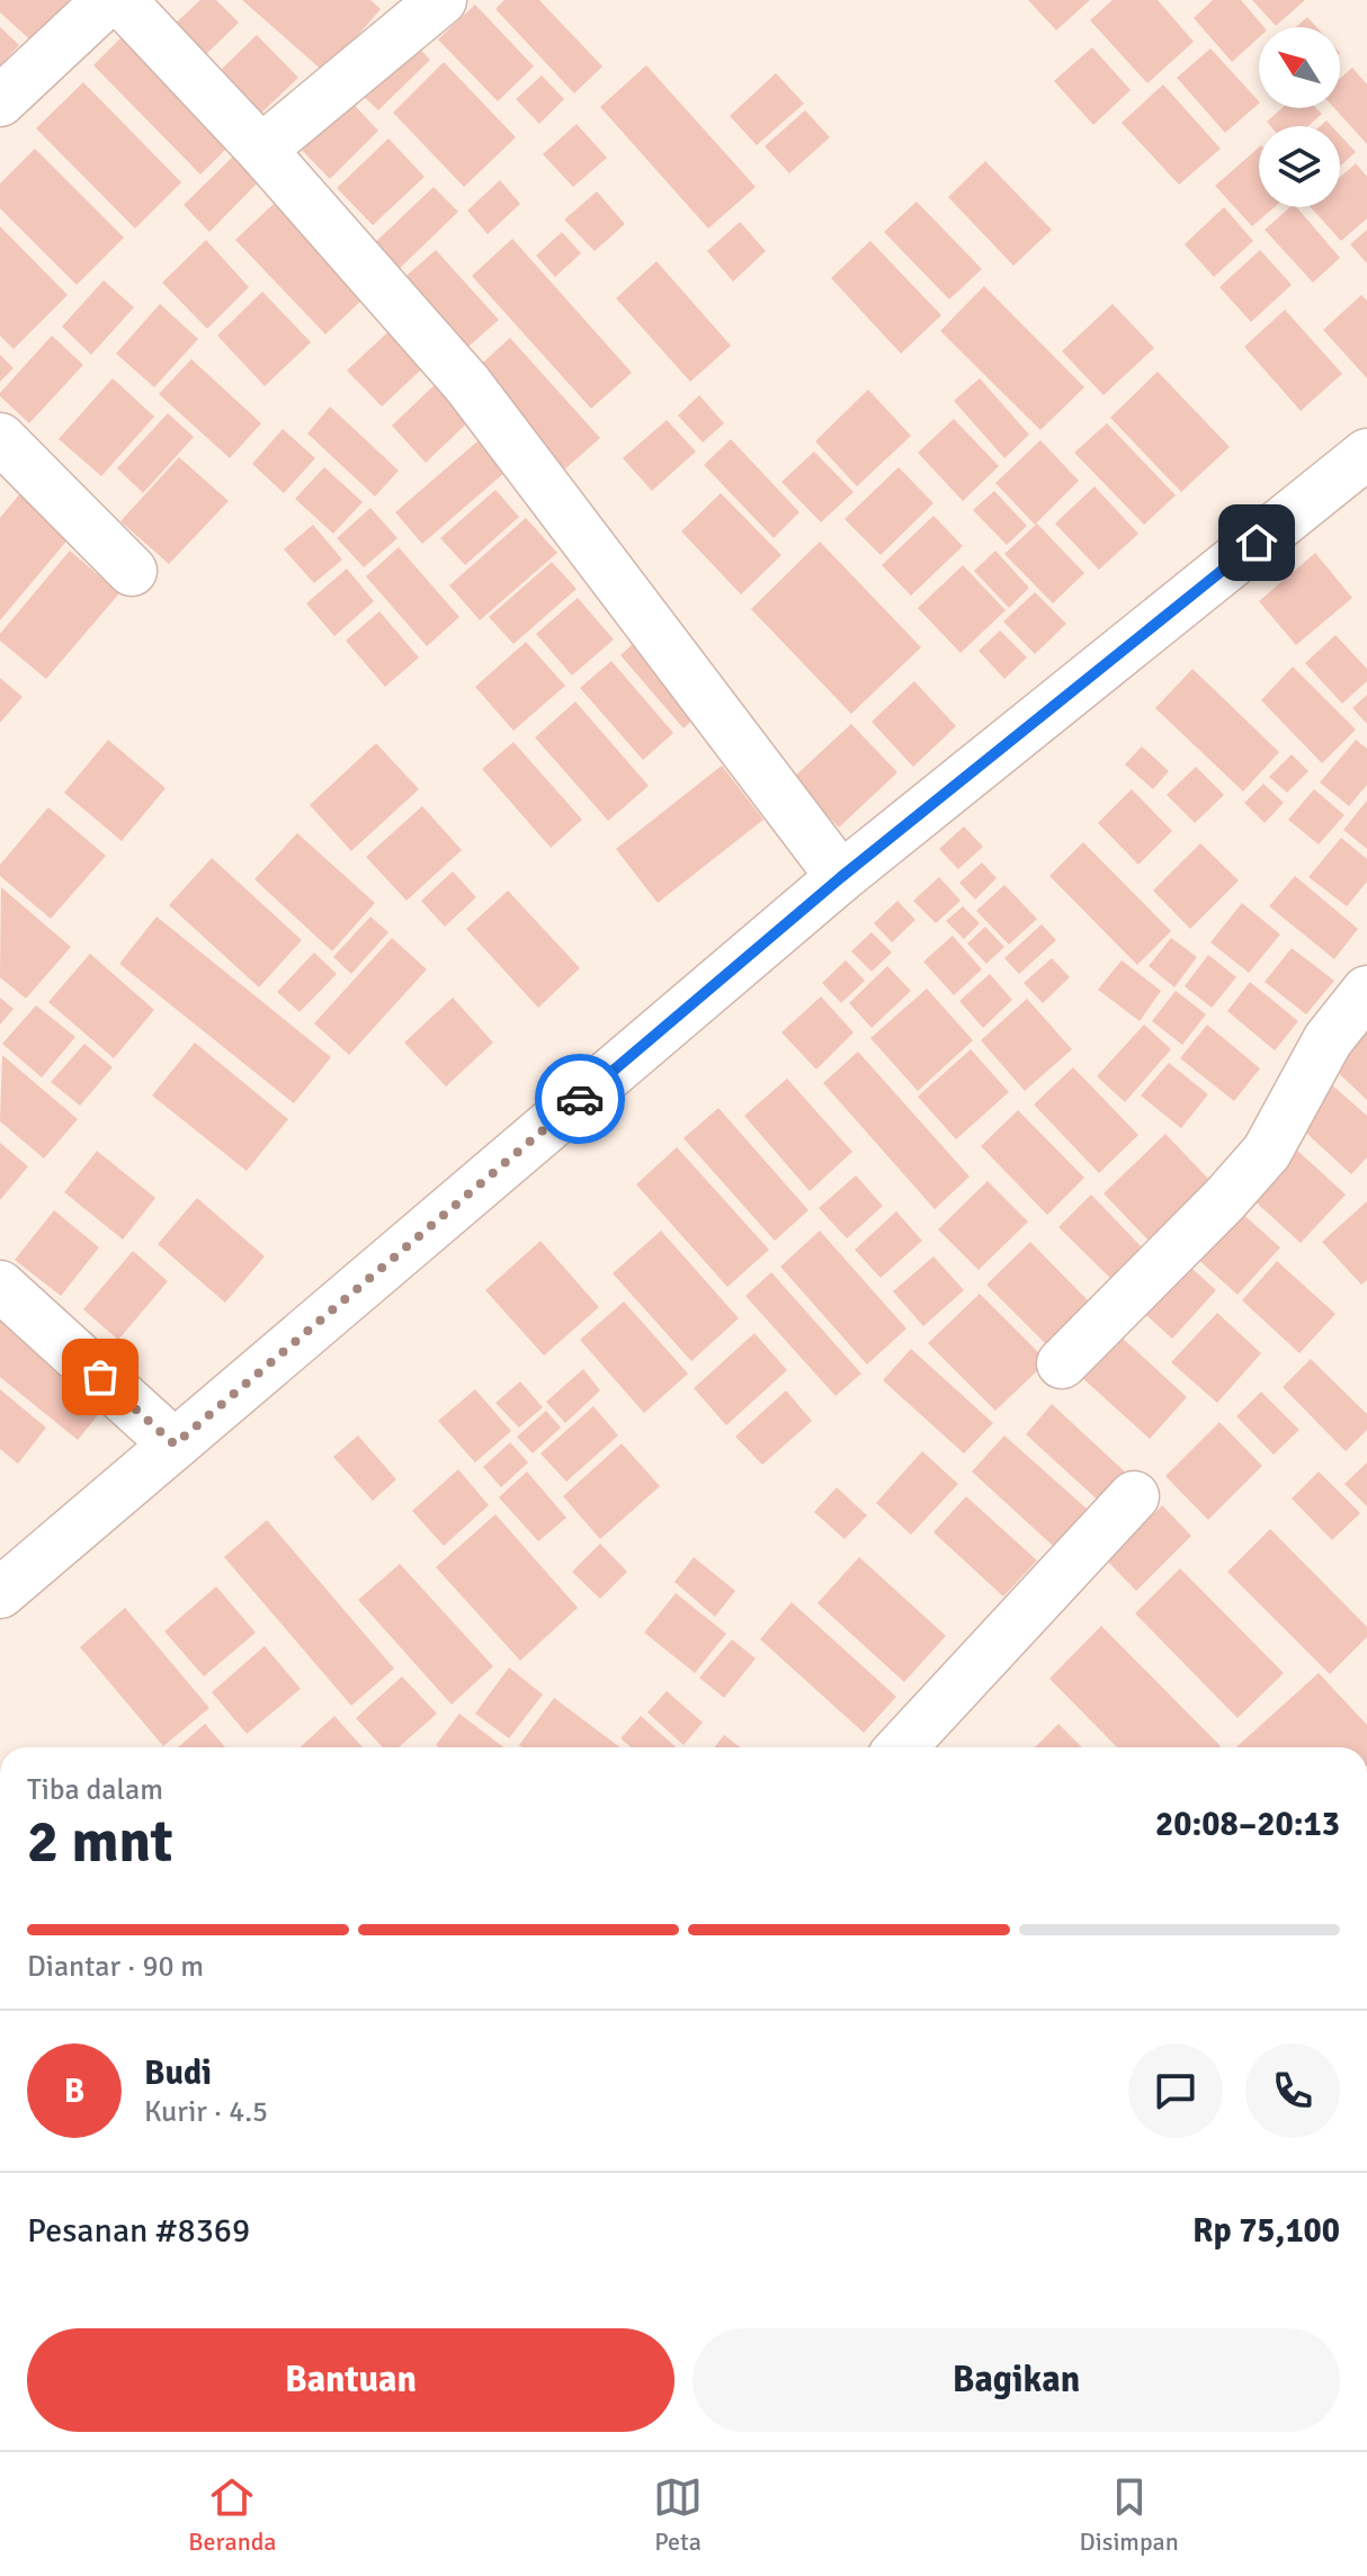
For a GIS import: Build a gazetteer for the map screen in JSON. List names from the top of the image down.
{
  "north": "top left",
  "page": {
    "heading": ["2 mnt", "Tiba dalam", "20:08–20:13"],
    "panel": [
      "Budi",
      "Kurir · 4.5",
      "Pesanan #8369",
      "Rp 75,100"
    ],
    "bar": "Diantar · 90 m",
    "round": "B",
    "buttons": ["Bantuan", "Bagikan"],
    "tabs": ["Beranda", "Peta", "Disimpan"]
  }
}
